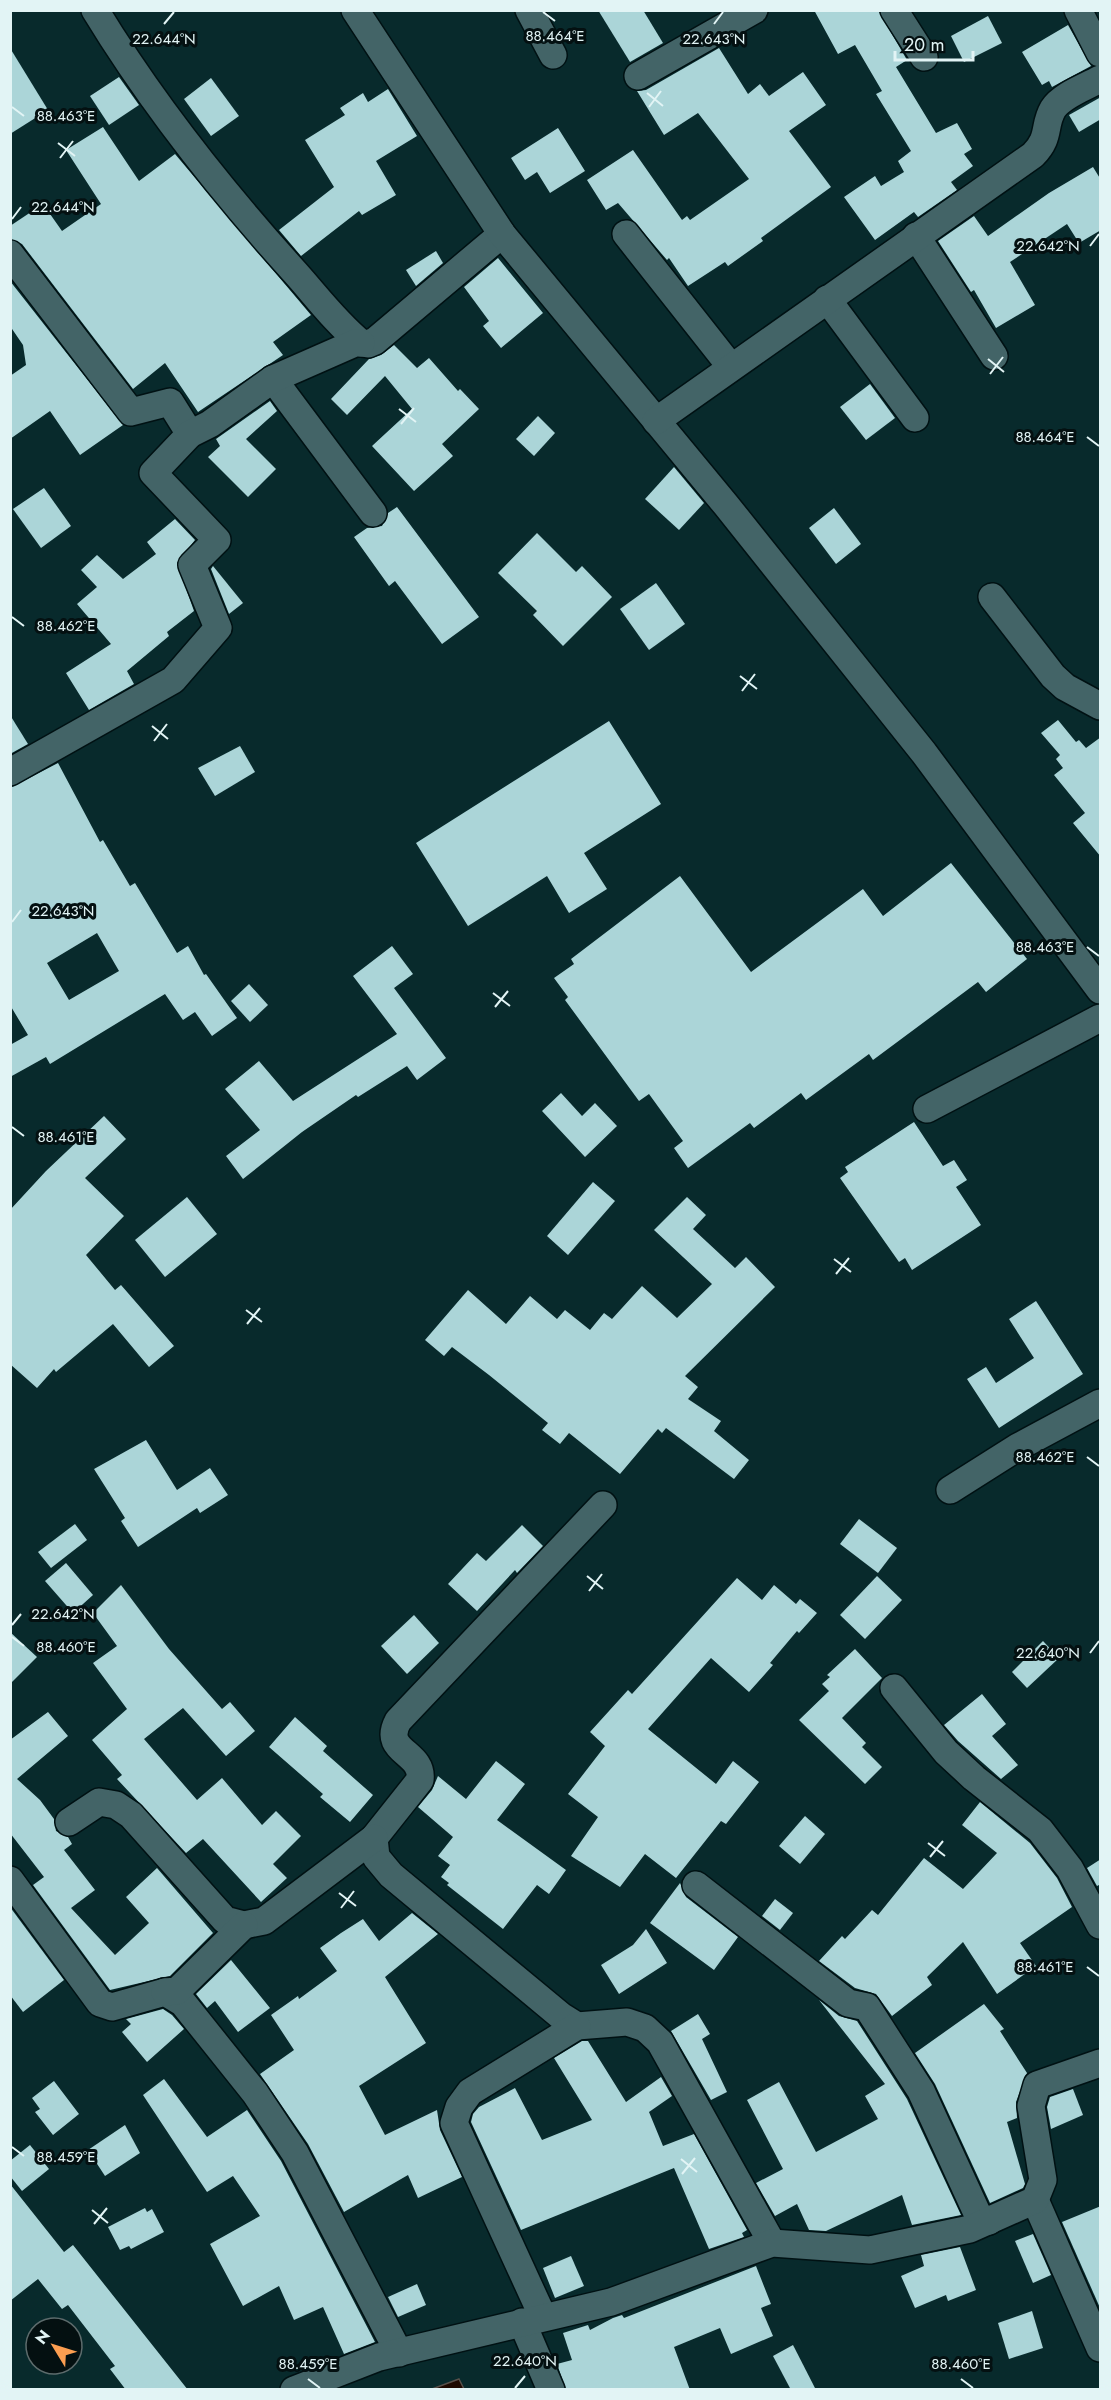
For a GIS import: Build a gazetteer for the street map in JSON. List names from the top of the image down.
{
  "scale_bar": "20 m",
  "north": "top left",
  "coordinates": [
    "88.464°E",
    "22.644°N",
    "22.643°N",
    "88.463°E",
    "22.642°N",
    "88.462°E",
    "88.461°E",
    "88.460°E",
    "22.640°N",
    "88.459°E"
  ]
}
